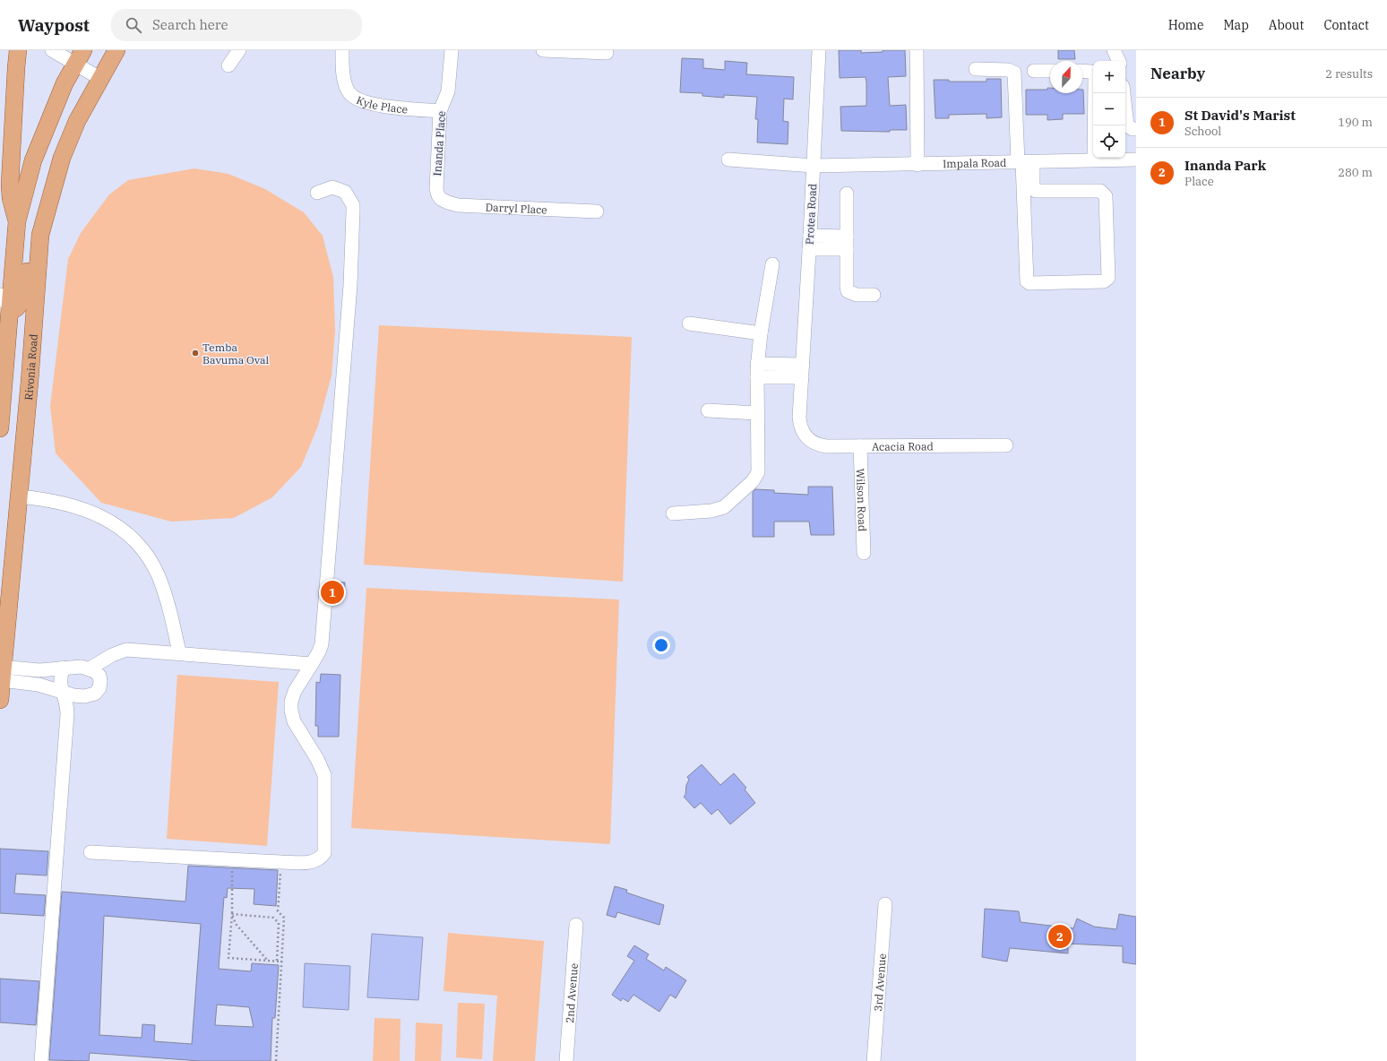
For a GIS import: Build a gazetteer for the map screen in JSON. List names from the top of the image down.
{
  "streets": {
    "main road": ["Rivonia Road"],
    "street": [
      "Kyle Place",
      "Inanda Place",
      "Impala Road",
      "Darryl Place",
      "Protea Road",
      "Acacia Road",
      "Wilson Road",
      "3rd Avenue",
      "2nd Avenue"
    ]
  },
  "crossings": [
    ["Kyle Place", "Inanda Place"],
    ["Inanda Place", "Darryl Place"],
    ["Impala Road", "Protea Road"],
    ["Protea Road", "Acacia Road"],
    ["Acacia Road", "Wilson Road"]
  ],
  "places": ["Temba Bavuma Oval"],
  "north": "top",
  "page": {
    "header": "Waypost",
    "search": "Search here",
    "nav": [
      "Home",
      "Map",
      "About",
      "Contact"
    ],
    "heading": ["Nearby", "2 results"],
    "map_buttons": ["+", "−"],
    "list": [
      {
        "mark": "1",
        "name": "St David's Marist",
        "note": "School",
        "value": "190 m"
      },
      {
        "mark": "2",
        "name": "Inanda Park",
        "note": "Place",
        "value": "280 m"
      }
    ],
    "pins": ["1", "2"]
  }
}
